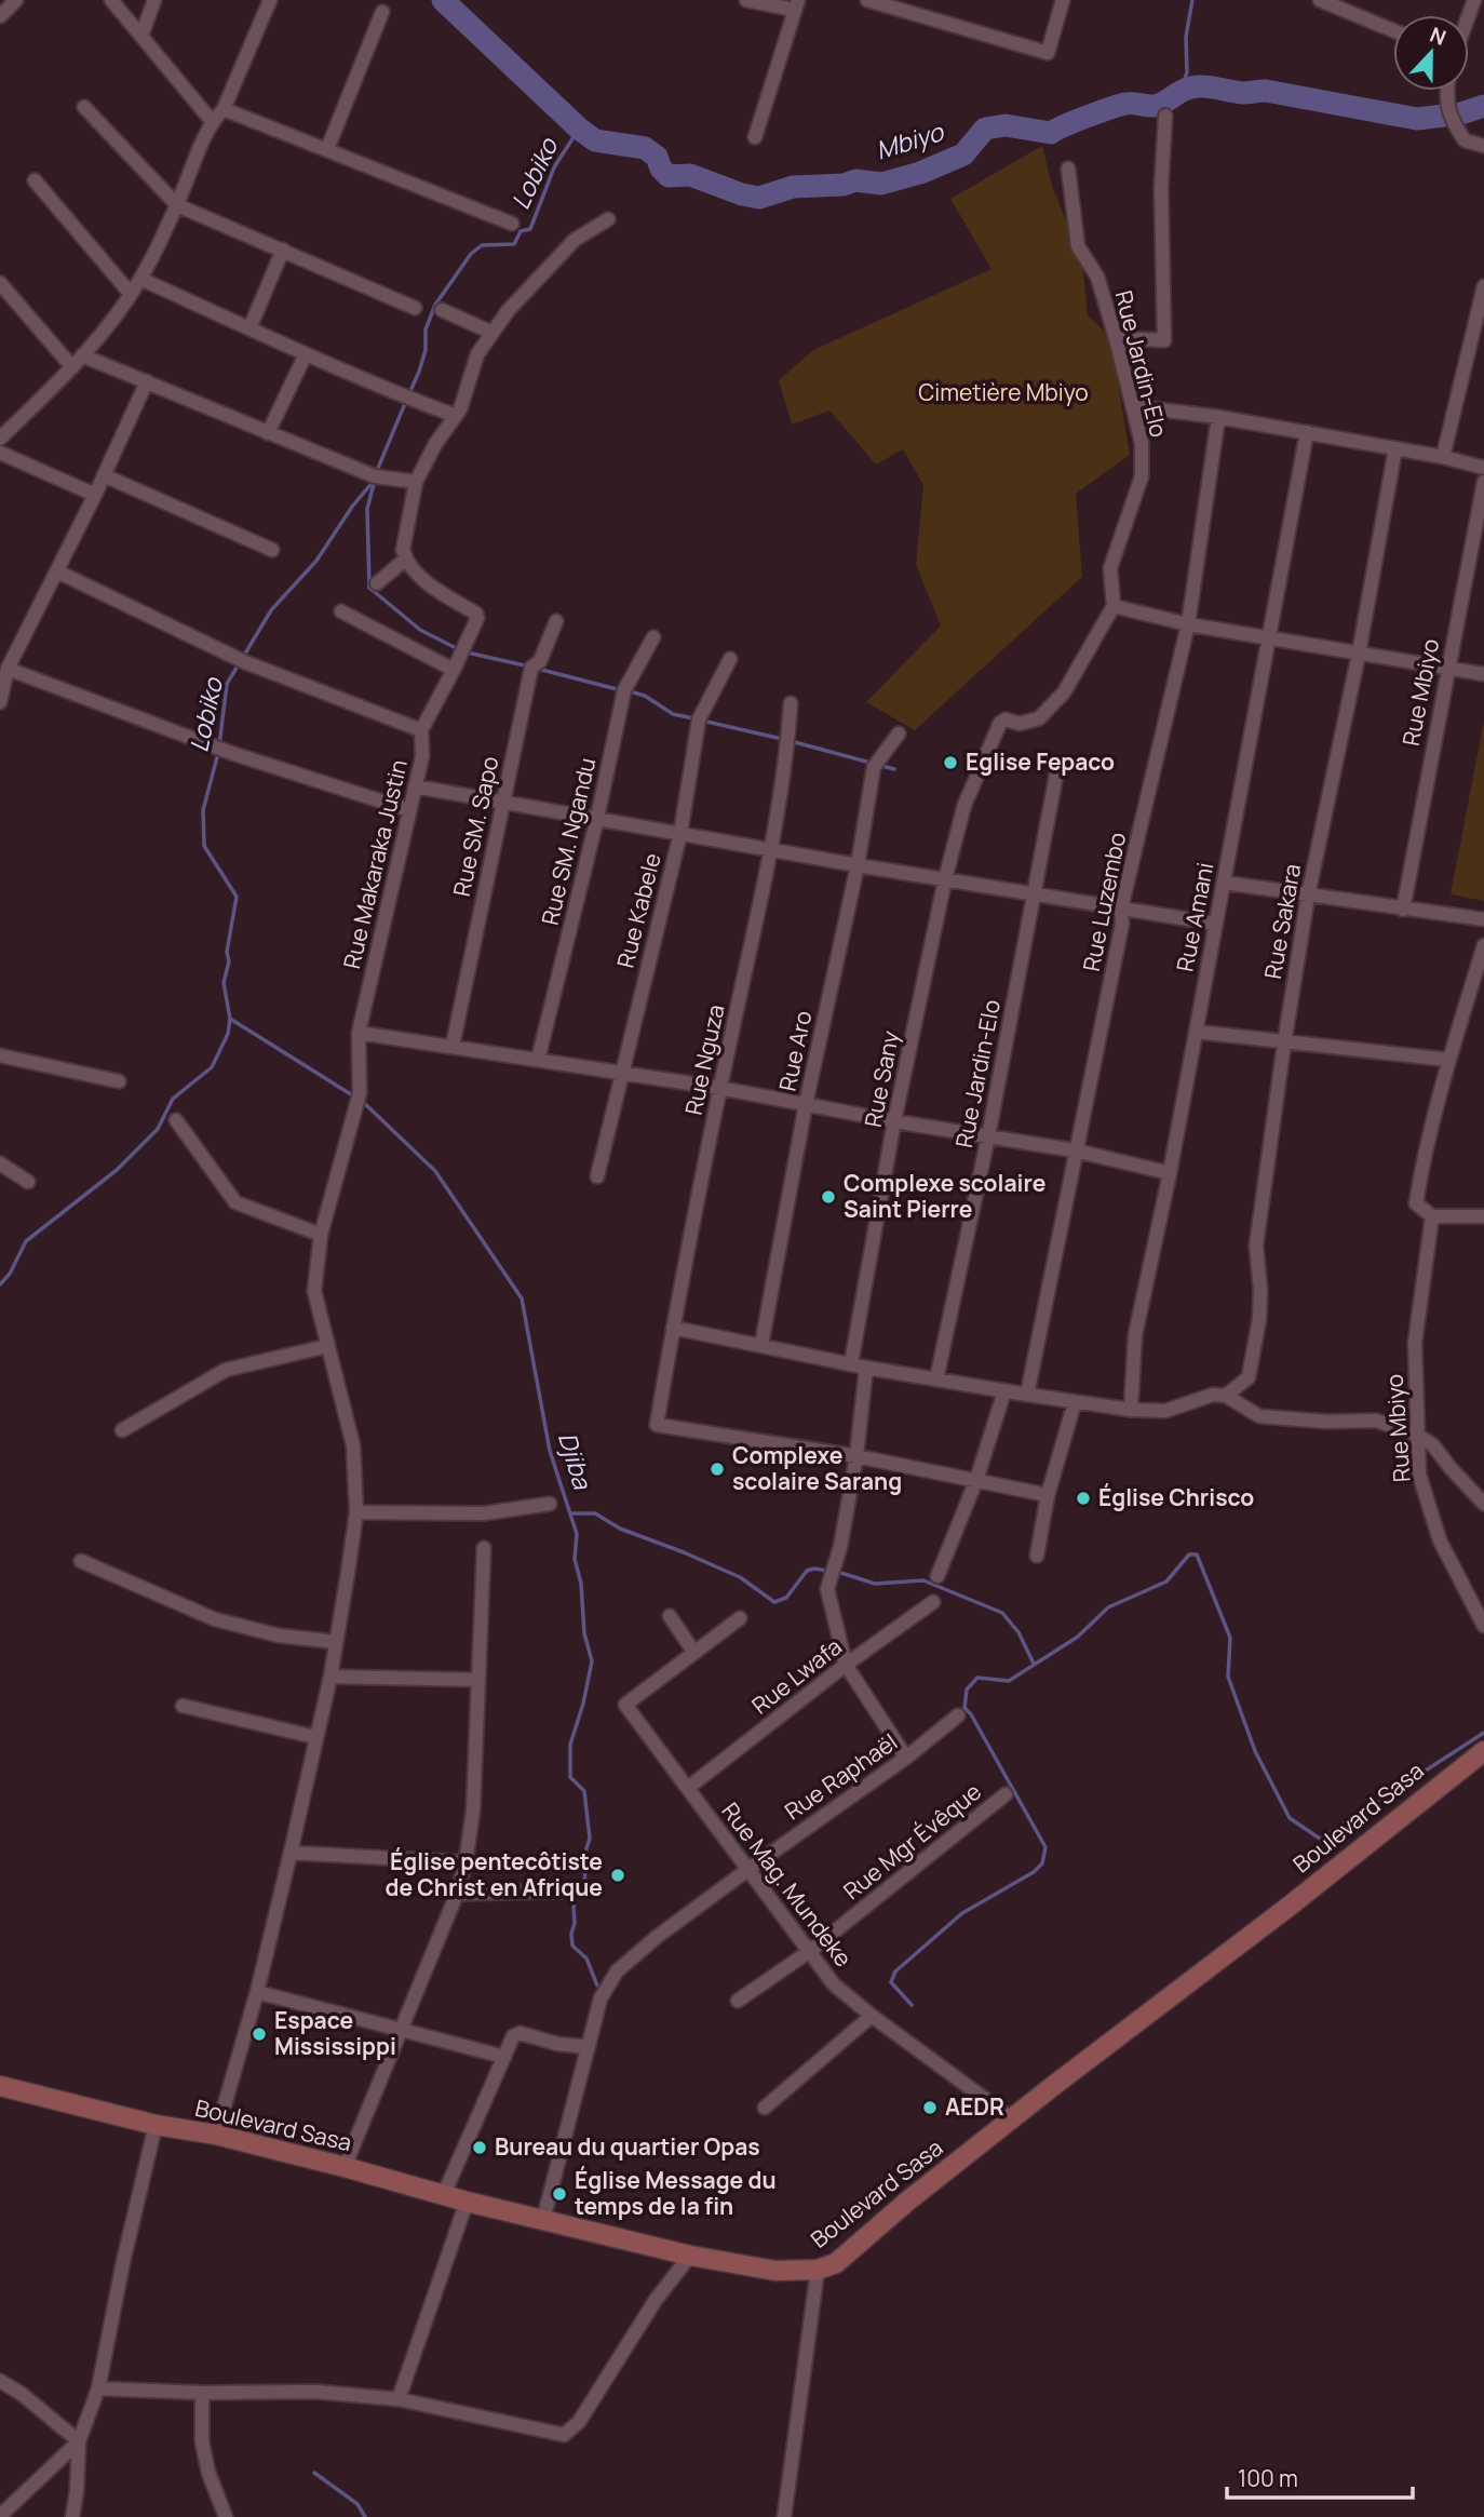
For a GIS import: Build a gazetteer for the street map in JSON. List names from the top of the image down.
{
  "streets": {
    "street": [
      "Rue Jardin-Elo",
      "Rue Mbiyo",
      "Rue SM. Sapo",
      "Rue SM. Ngandu",
      "Rue Makaraka Justin",
      "Rue Luzembo",
      "Rue Kabele",
      "Rue Amani",
      "Rue Sakara",
      "Rue Aro",
      "Rue Nguza",
      "Rue Sany",
      "Rue Lwafa",
      "Rue Raphaël",
      "Boulevard Sasa",
      "Rue Mgr Évêque",
      "Rue Mag. Mundeke"
    ]
  },
  "crossings": [
    ["Rue Jardin-Elo", "Rue Sany"],
    ["Rue Makaraka Justin", "Boulevard Sasa"],
    ["Rue Lwafa", "Rue Mag. Mundeke"],
    ["Rue Raphaël", "Boulevard Sasa"],
    ["Rue Raphaël", "Rue Mag. Mundeke"],
    ["Boulevard Sasa", "Rue Mag. Mundeke"],
    ["Rue Mgr Évêque", "Rue Mag. Mundeke"]
  ],
  "water": ["Mbiyo", "Lobiko", "Djiba"],
  "parks": ["Cimetière Mbiyo"],
  "places": [
    "Eglise Fepaco",
    "Complexe scolaire Saint Pierre",
    "Complexe scolaire Sarang",
    "Église Chrisco",
    "Église pentecôtiste de Christ en Afrique",
    "Espace Mississippi",
    "AEDR",
    "Bureau du quartier Opas",
    "Église Message du temps de la fin"
  ],
  "scale_bar": "100 m",
  "north": "top"
}
